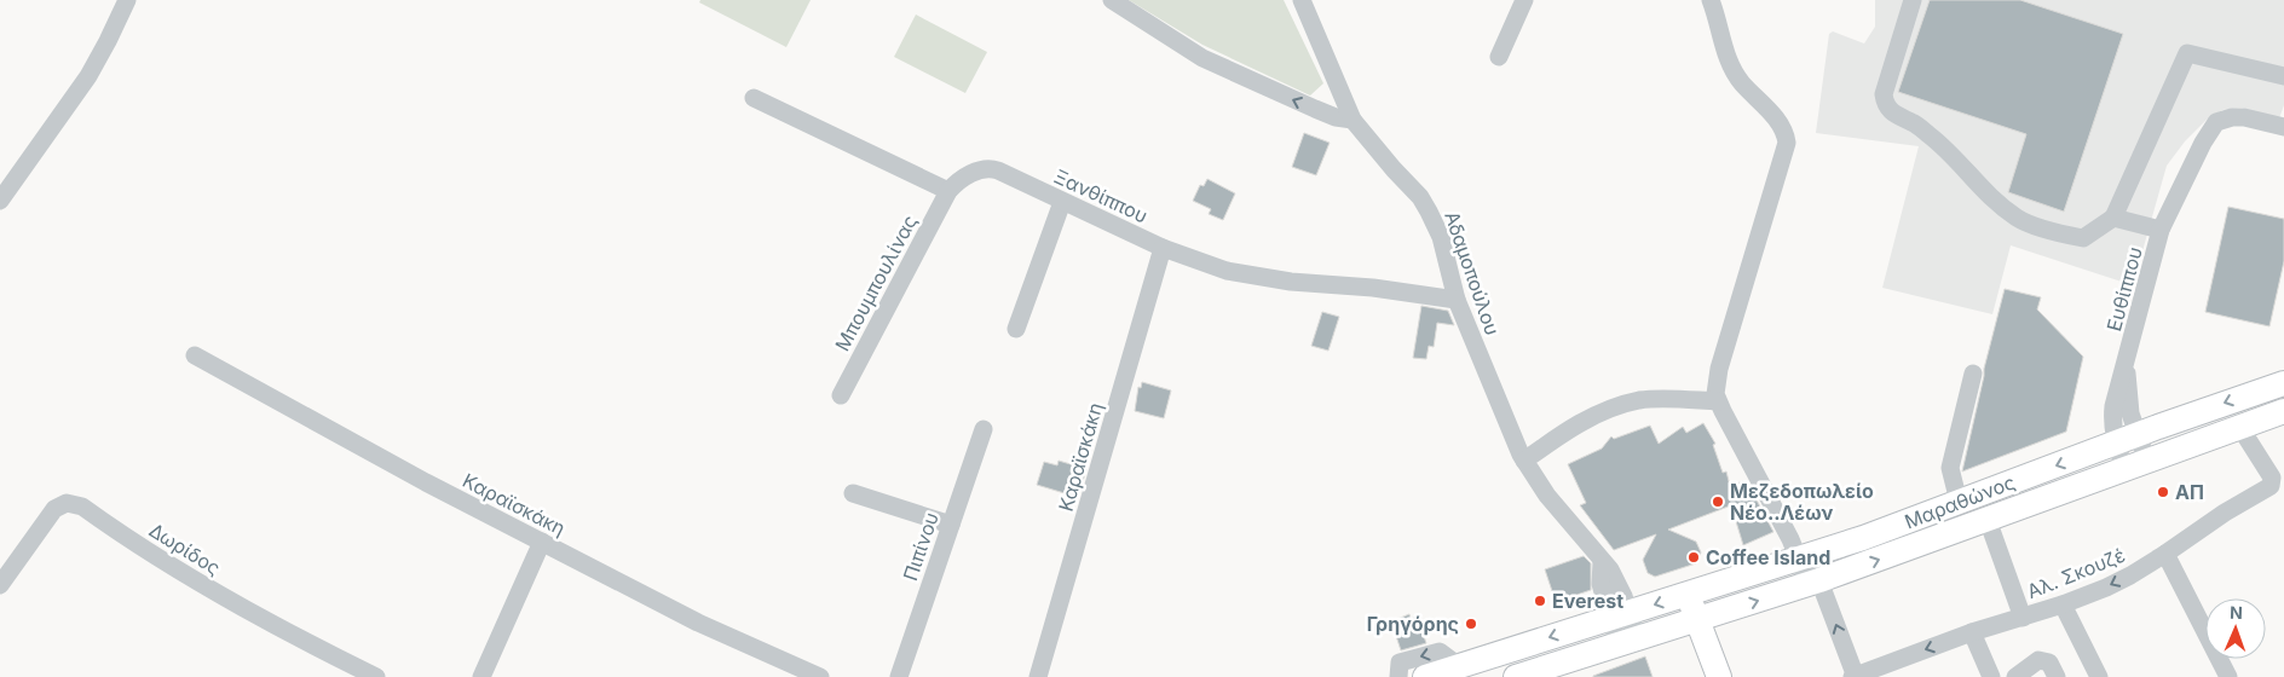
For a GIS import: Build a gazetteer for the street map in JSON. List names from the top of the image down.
{
  "streets": {
    "main road": ["Μαραθώνος"],
    "street": [
      "Ξανθίππου",
      "Αδαμοπούλου",
      "Μπουμπουλίνας",
      "Ευθίππου",
      "Καραϊσκάκη",
      "Πιπίνου",
      "Δωρίδος",
      "Αλ. Σκουζέ"
    ]
  },
  "crossings": [
    ["Ξανθίππου", "Αδαμοπούλου"],
    ["Ξανθίππου", "Μπουμπουλίνας"],
    ["Ξανθίππου", "Καραϊσκάκη"],
    ["Αδαμοπούλου", "Μαραθώνος"],
    ["Ευθίππου", "Μαραθώνος"],
    ["Μαραθώνος", "Αλ. Σκουζέ"]
  ],
  "one_way": ["Αλ. Σκουζέ"],
  "places": [
    "ΑΠ",
    "Μεζεδοπωλείο Νέο..Λέων",
    "Coffee Island",
    "Everest",
    "Γρηγόρης"
  ],
  "north": "top"
}
